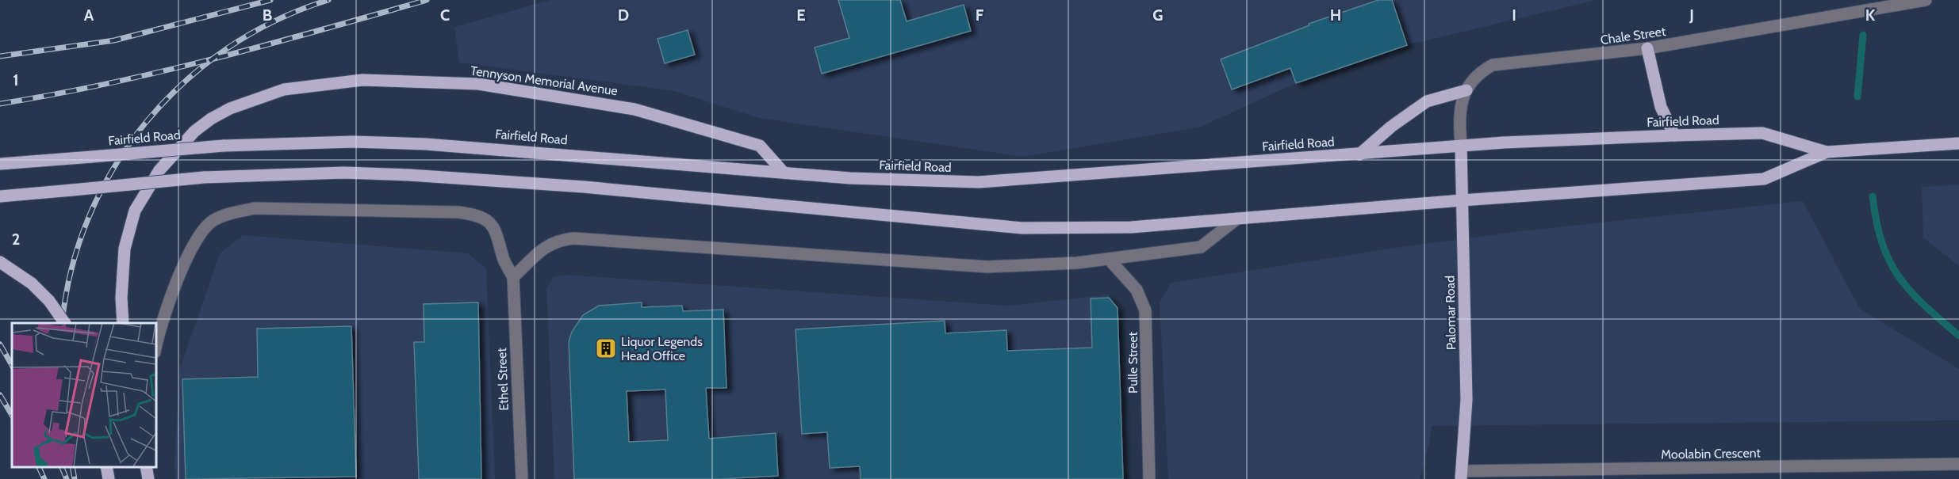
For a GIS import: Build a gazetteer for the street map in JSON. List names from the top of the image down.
{
  "streets": {
    "main road": ["Tennyson Memorial Avenue", "Fairfield Road", "Palomar Road"],
    "street": [
      "Chale Street",
      "Pulle Street",
      "Ethel Street",
      "Moolabin Crescent"
    ]
  },
  "crossings": [
    ["Chale Street", "Fairfield Road"],
    ["Chale Street", "Palomar Road"],
    ["Tennyson Memorial Avenue", "Fairfield Road"],
    ["Fairfield Road", "Palomar Road"],
    ["Palomar Road", "Moolabin Crescent"]
  ],
  "places": {
    "building": ["Liquor Legends Head Office"]
  },
  "grid": {
    "columns": [
      "A",
      "B",
      "C",
      "D",
      "E",
      "F",
      "G",
      "H",
      "I",
      "J",
      "K"
    ],
    "rows": ["1", "2"]
  }
}
